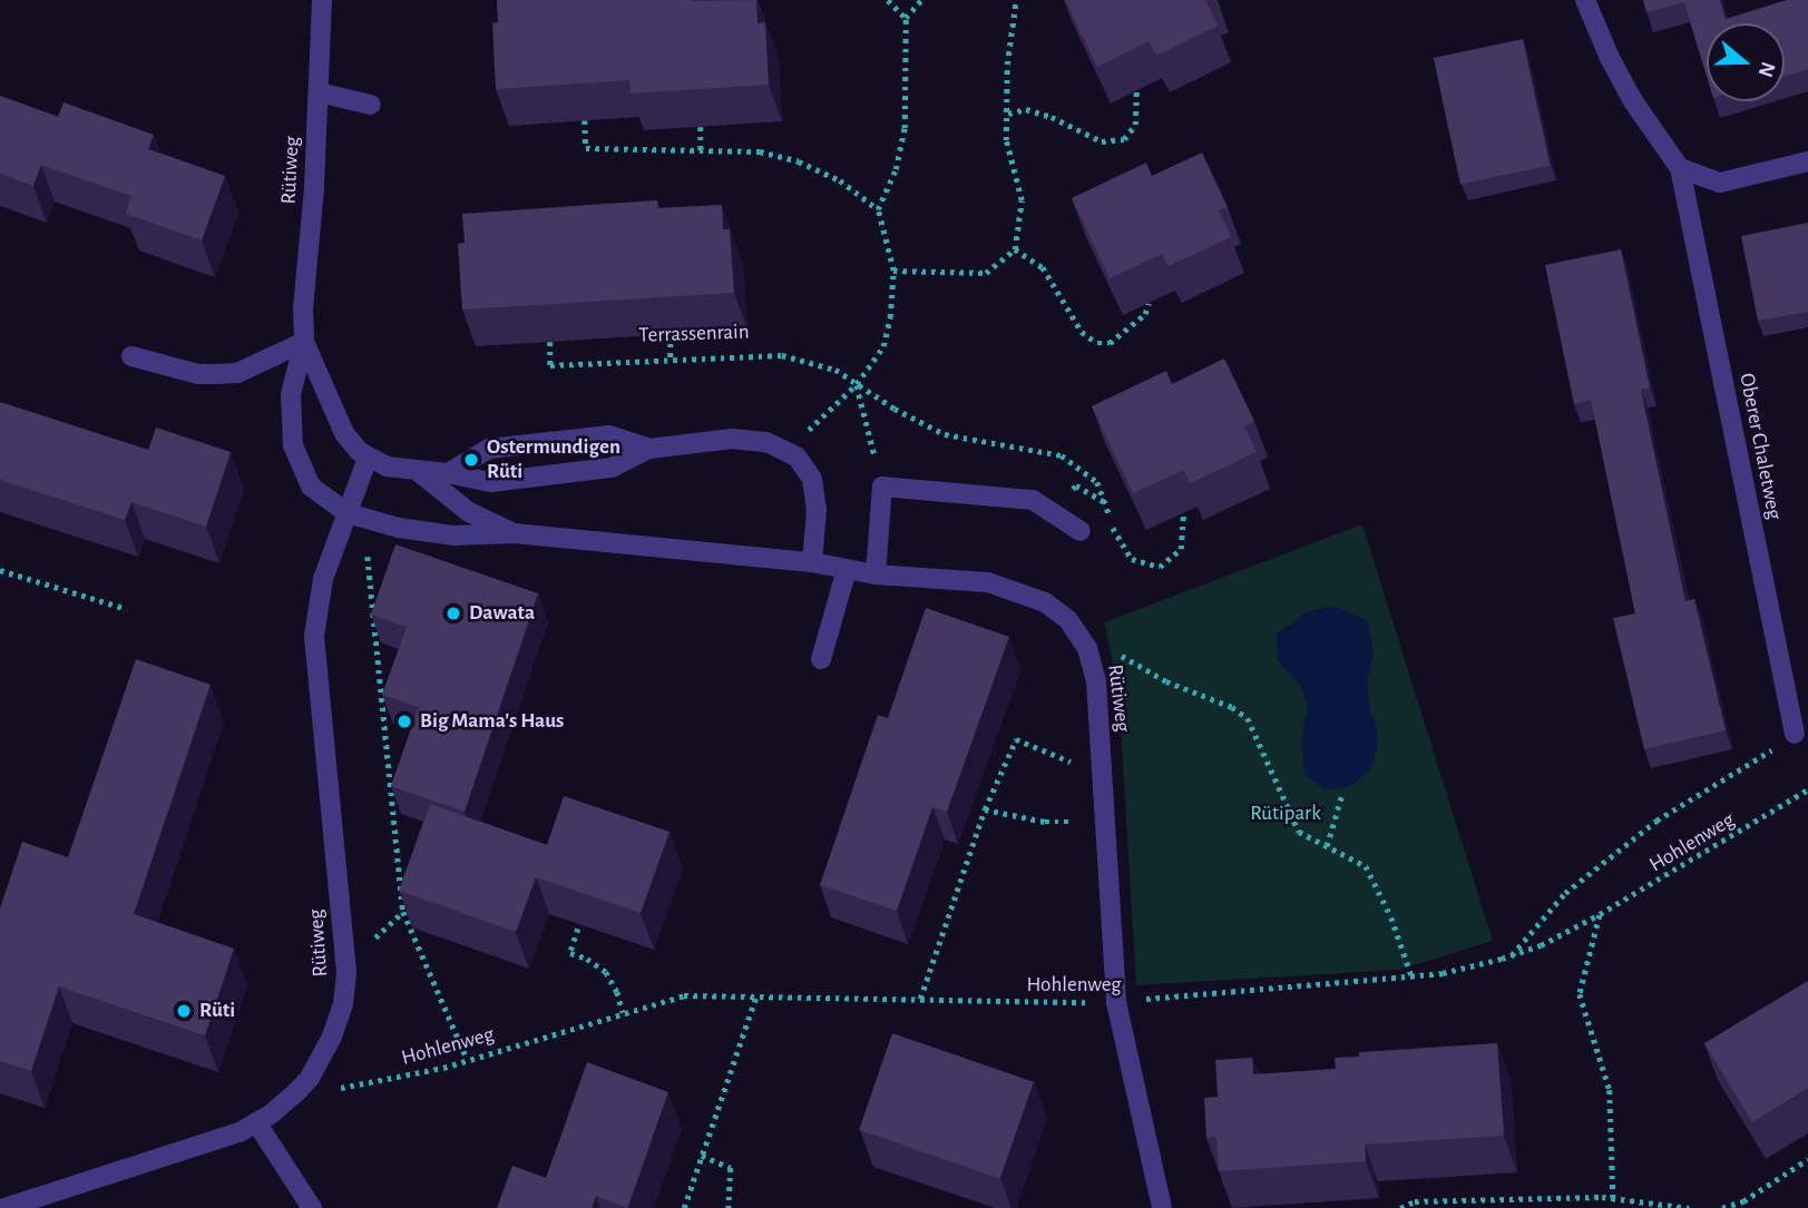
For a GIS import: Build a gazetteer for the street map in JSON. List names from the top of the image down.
{
  "streets": {
    "street": ["Rütiweg", "Oberer Chaletweg"],
    "path": ["Terrassenrain", "Hohlenweg"]
  },
  "crossings": [
    ["Rütiweg", "Hohlenweg"]
  ],
  "parks": ["Rütipark"],
  "places": [
    "Ostermundigen Rüti",
    "Dawata",
    "Big Mama's Haus",
    "Rüti"
  ],
  "north": "right"
}
